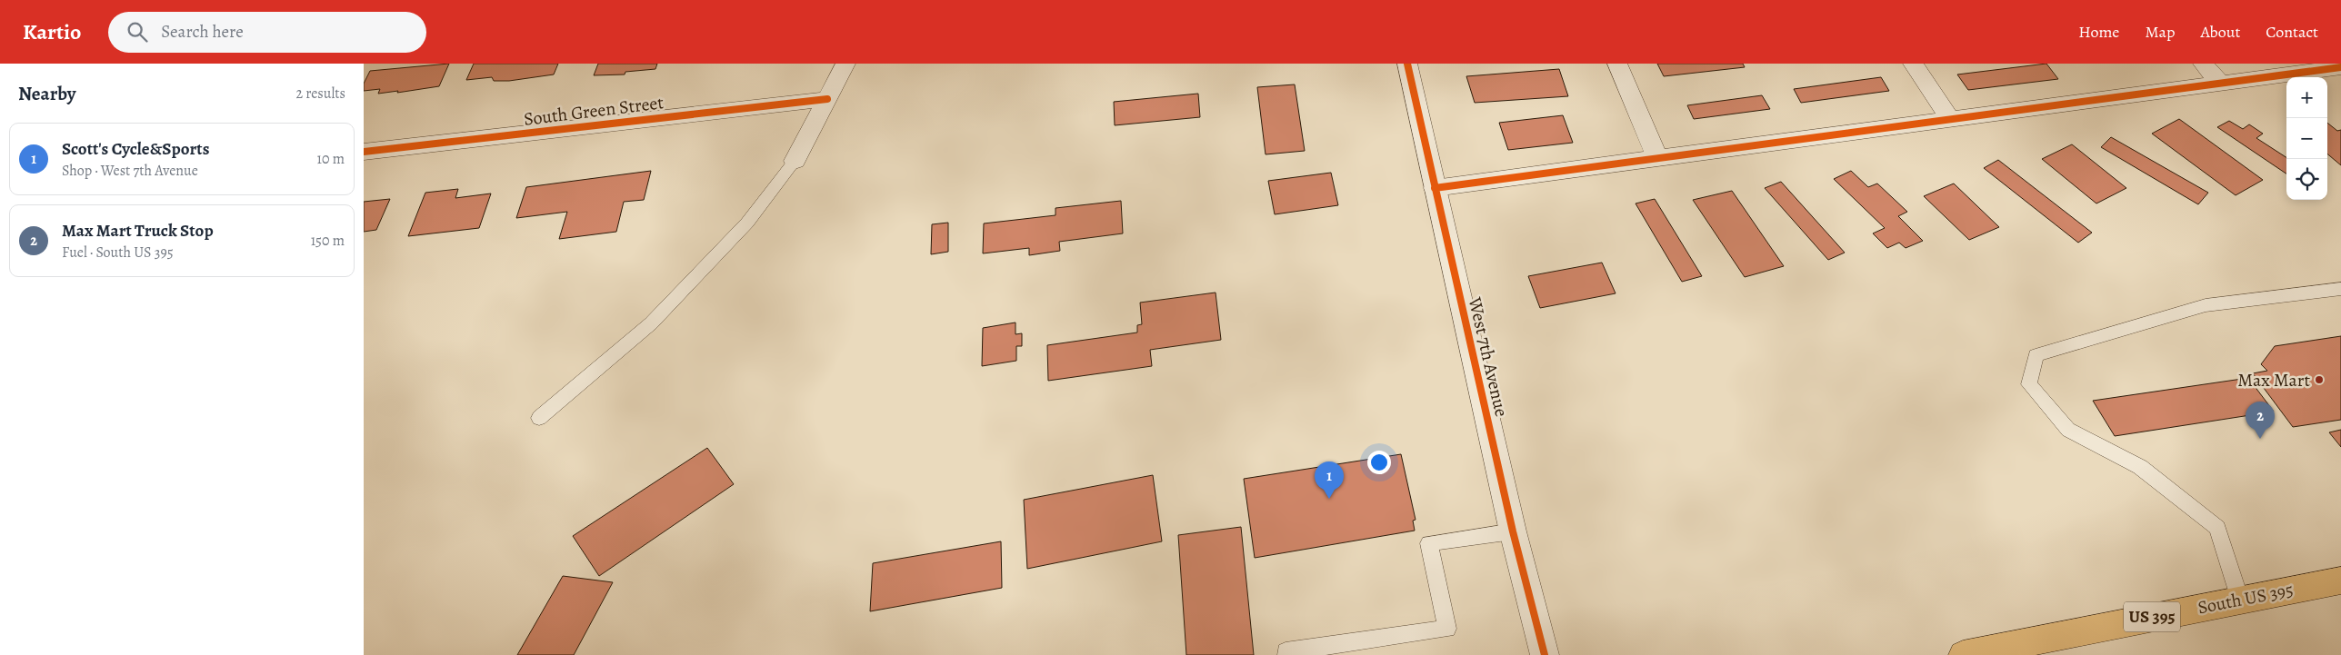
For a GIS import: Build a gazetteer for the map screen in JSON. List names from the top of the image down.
{
  "streets": {
    "highway": ["South US 395", "US 395"],
    "street": ["South Green Street", "West 7th Avenue"]
  },
  "places": ["Max Mart"],
  "page": {
    "header": "Kartio",
    "search": "Search here",
    "nav": [
      "Home",
      "Map",
      "About",
      "Contact"
    ],
    "heading": ["Nearby", "2 results"],
    "map_buttons": ["+", "−"],
    "list": [
      {
        "mark": "1",
        "name": "Scott's Cycle&Sports",
        "note": "Shop · West 7th Avenue",
        "value": "10 m"
      },
      {
        "mark": "2",
        "name": "Max Mart Truck Stop",
        "note": "Fuel · South US 395",
        "value": "150 m"
      }
    ],
    "pins": ["2", "1"]
  }
}
